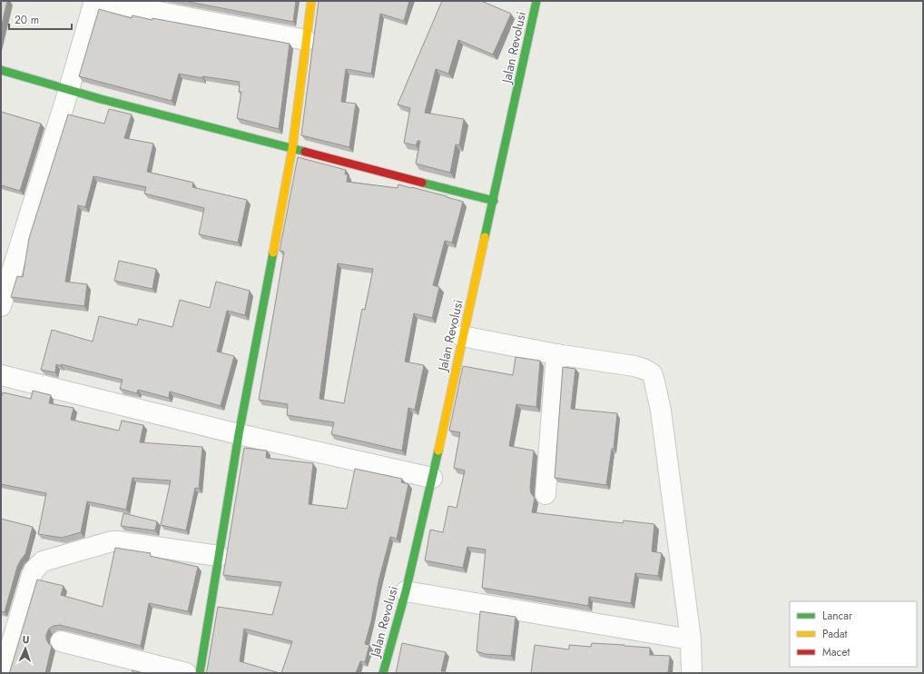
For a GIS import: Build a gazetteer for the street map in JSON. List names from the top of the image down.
{
  "streets": {
    "street": ["Jalan Revolusi"]
  },
  "legend": ["Lancar", "Padat", "Macet"],
  "scale_bar": "20 m",
  "north": "top"
}
